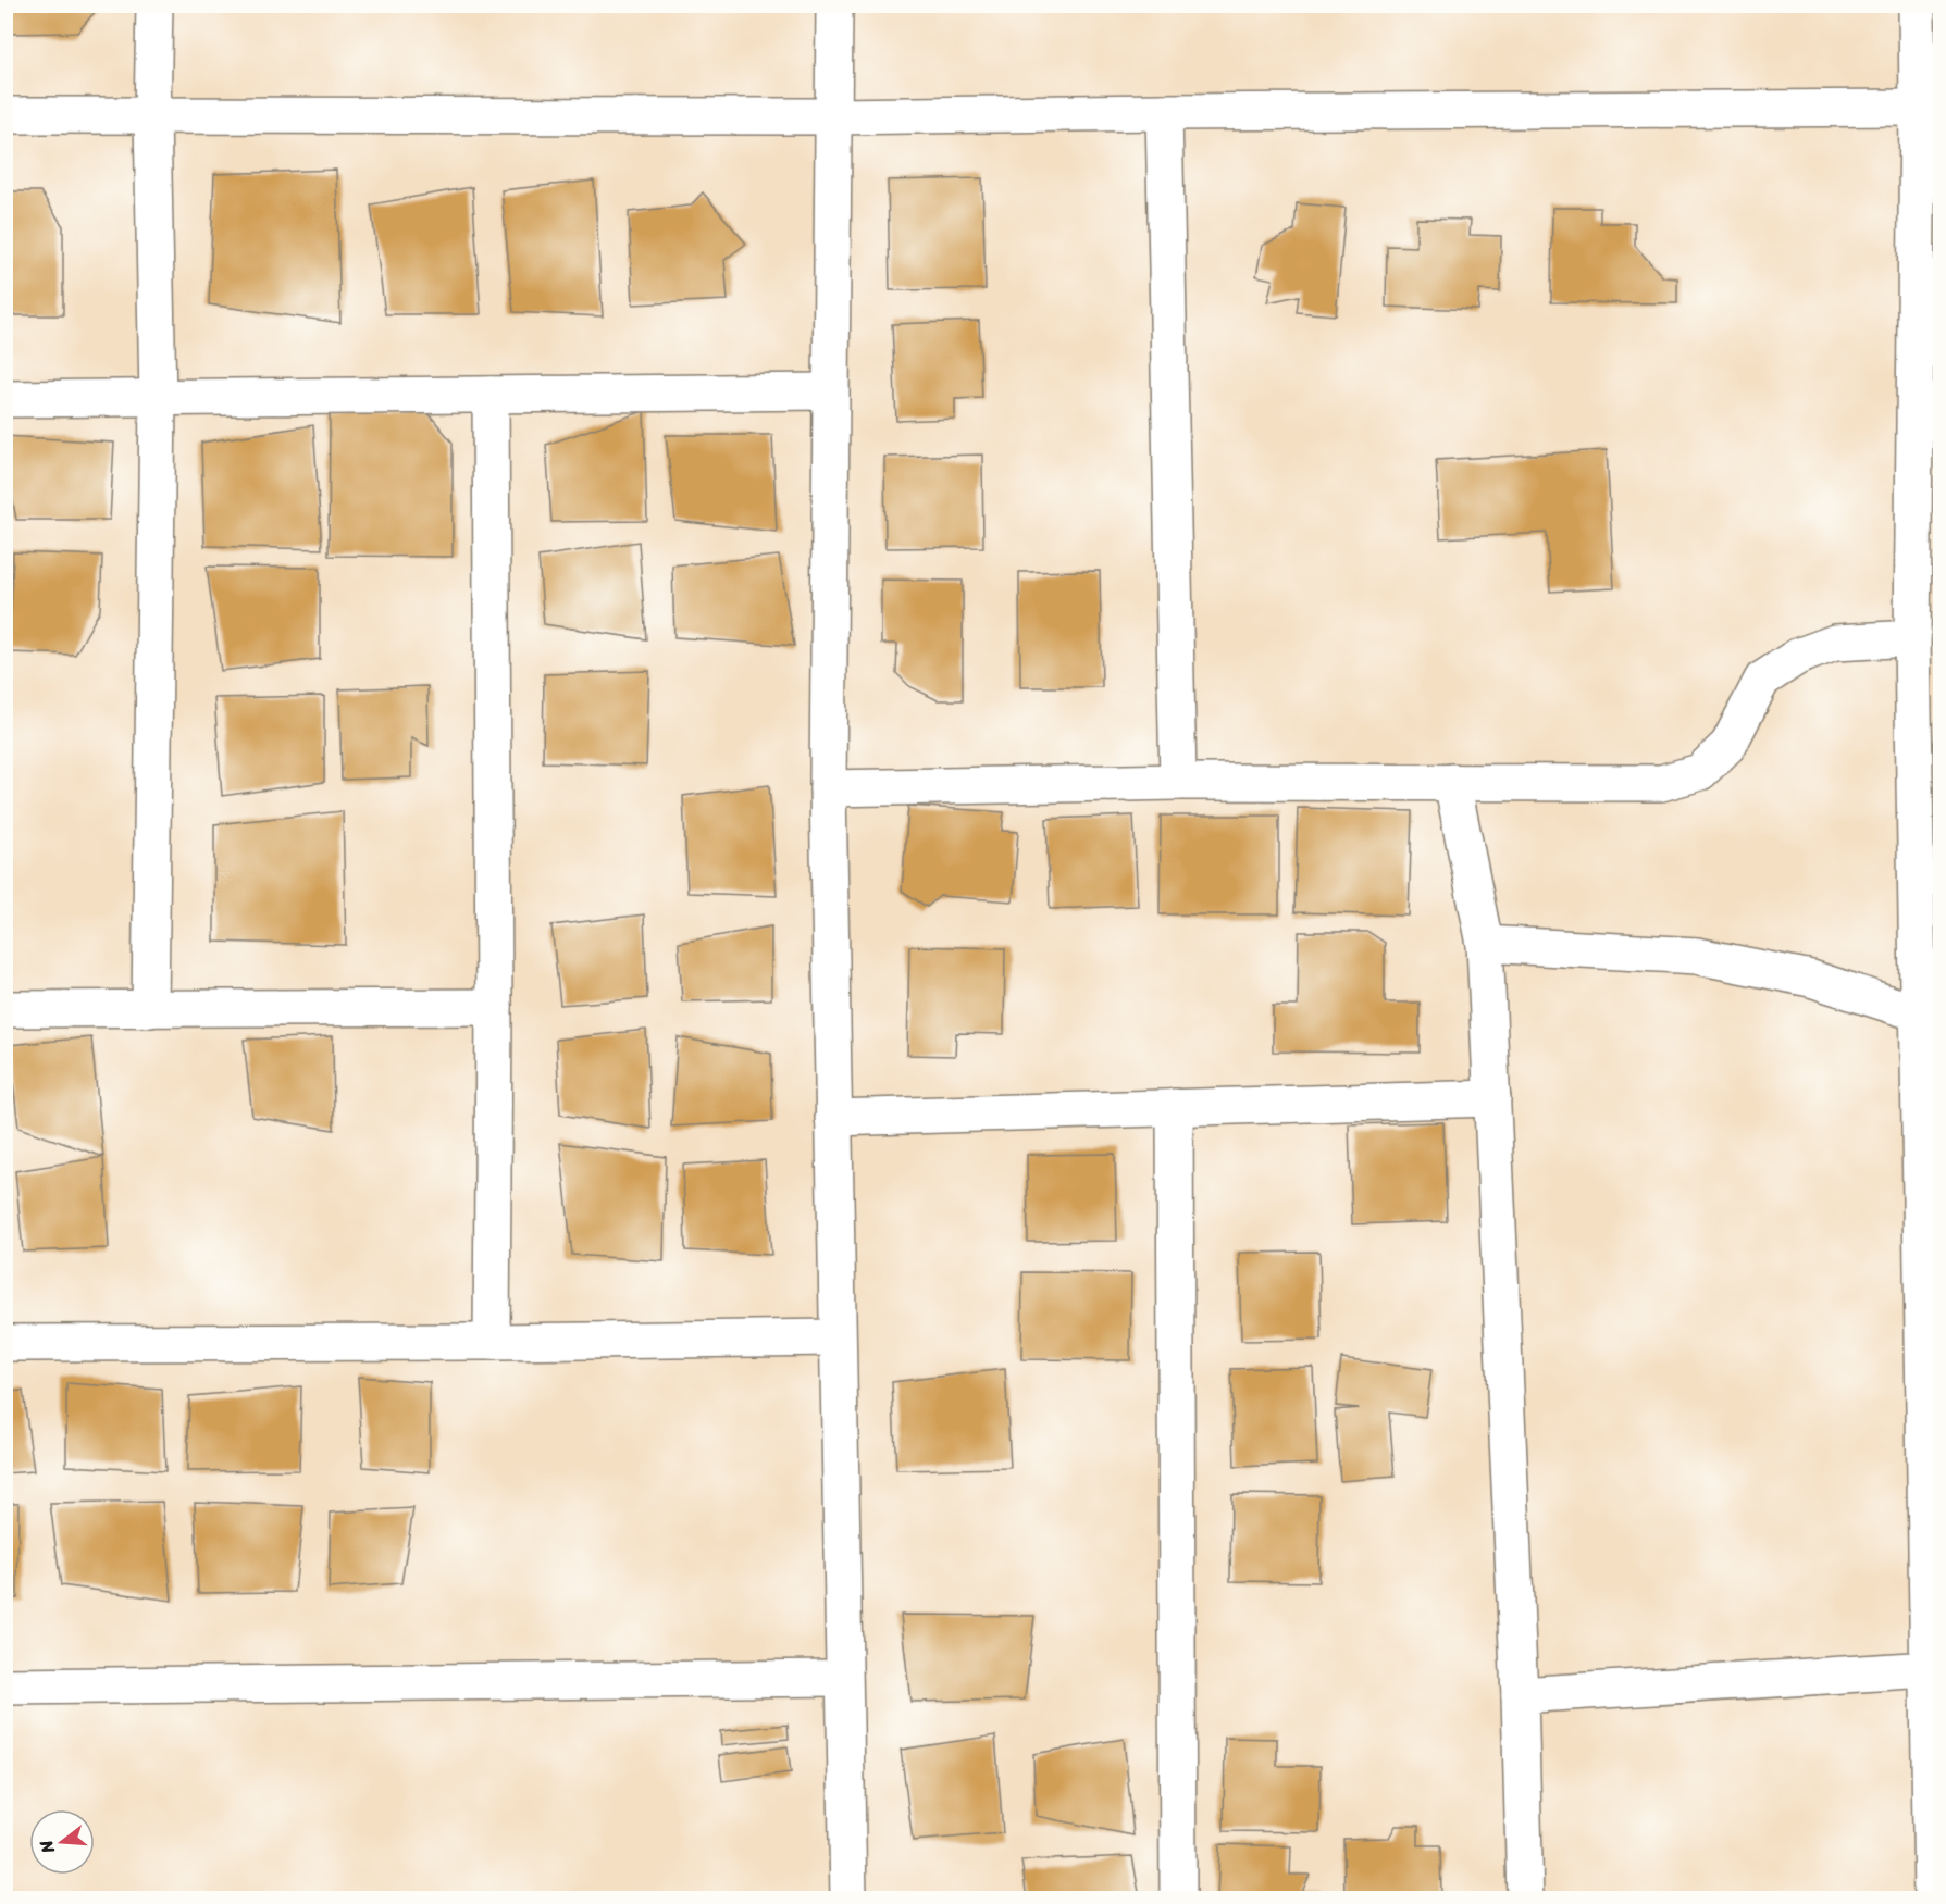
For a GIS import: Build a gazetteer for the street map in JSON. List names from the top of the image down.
{
  "north": "left"
}
